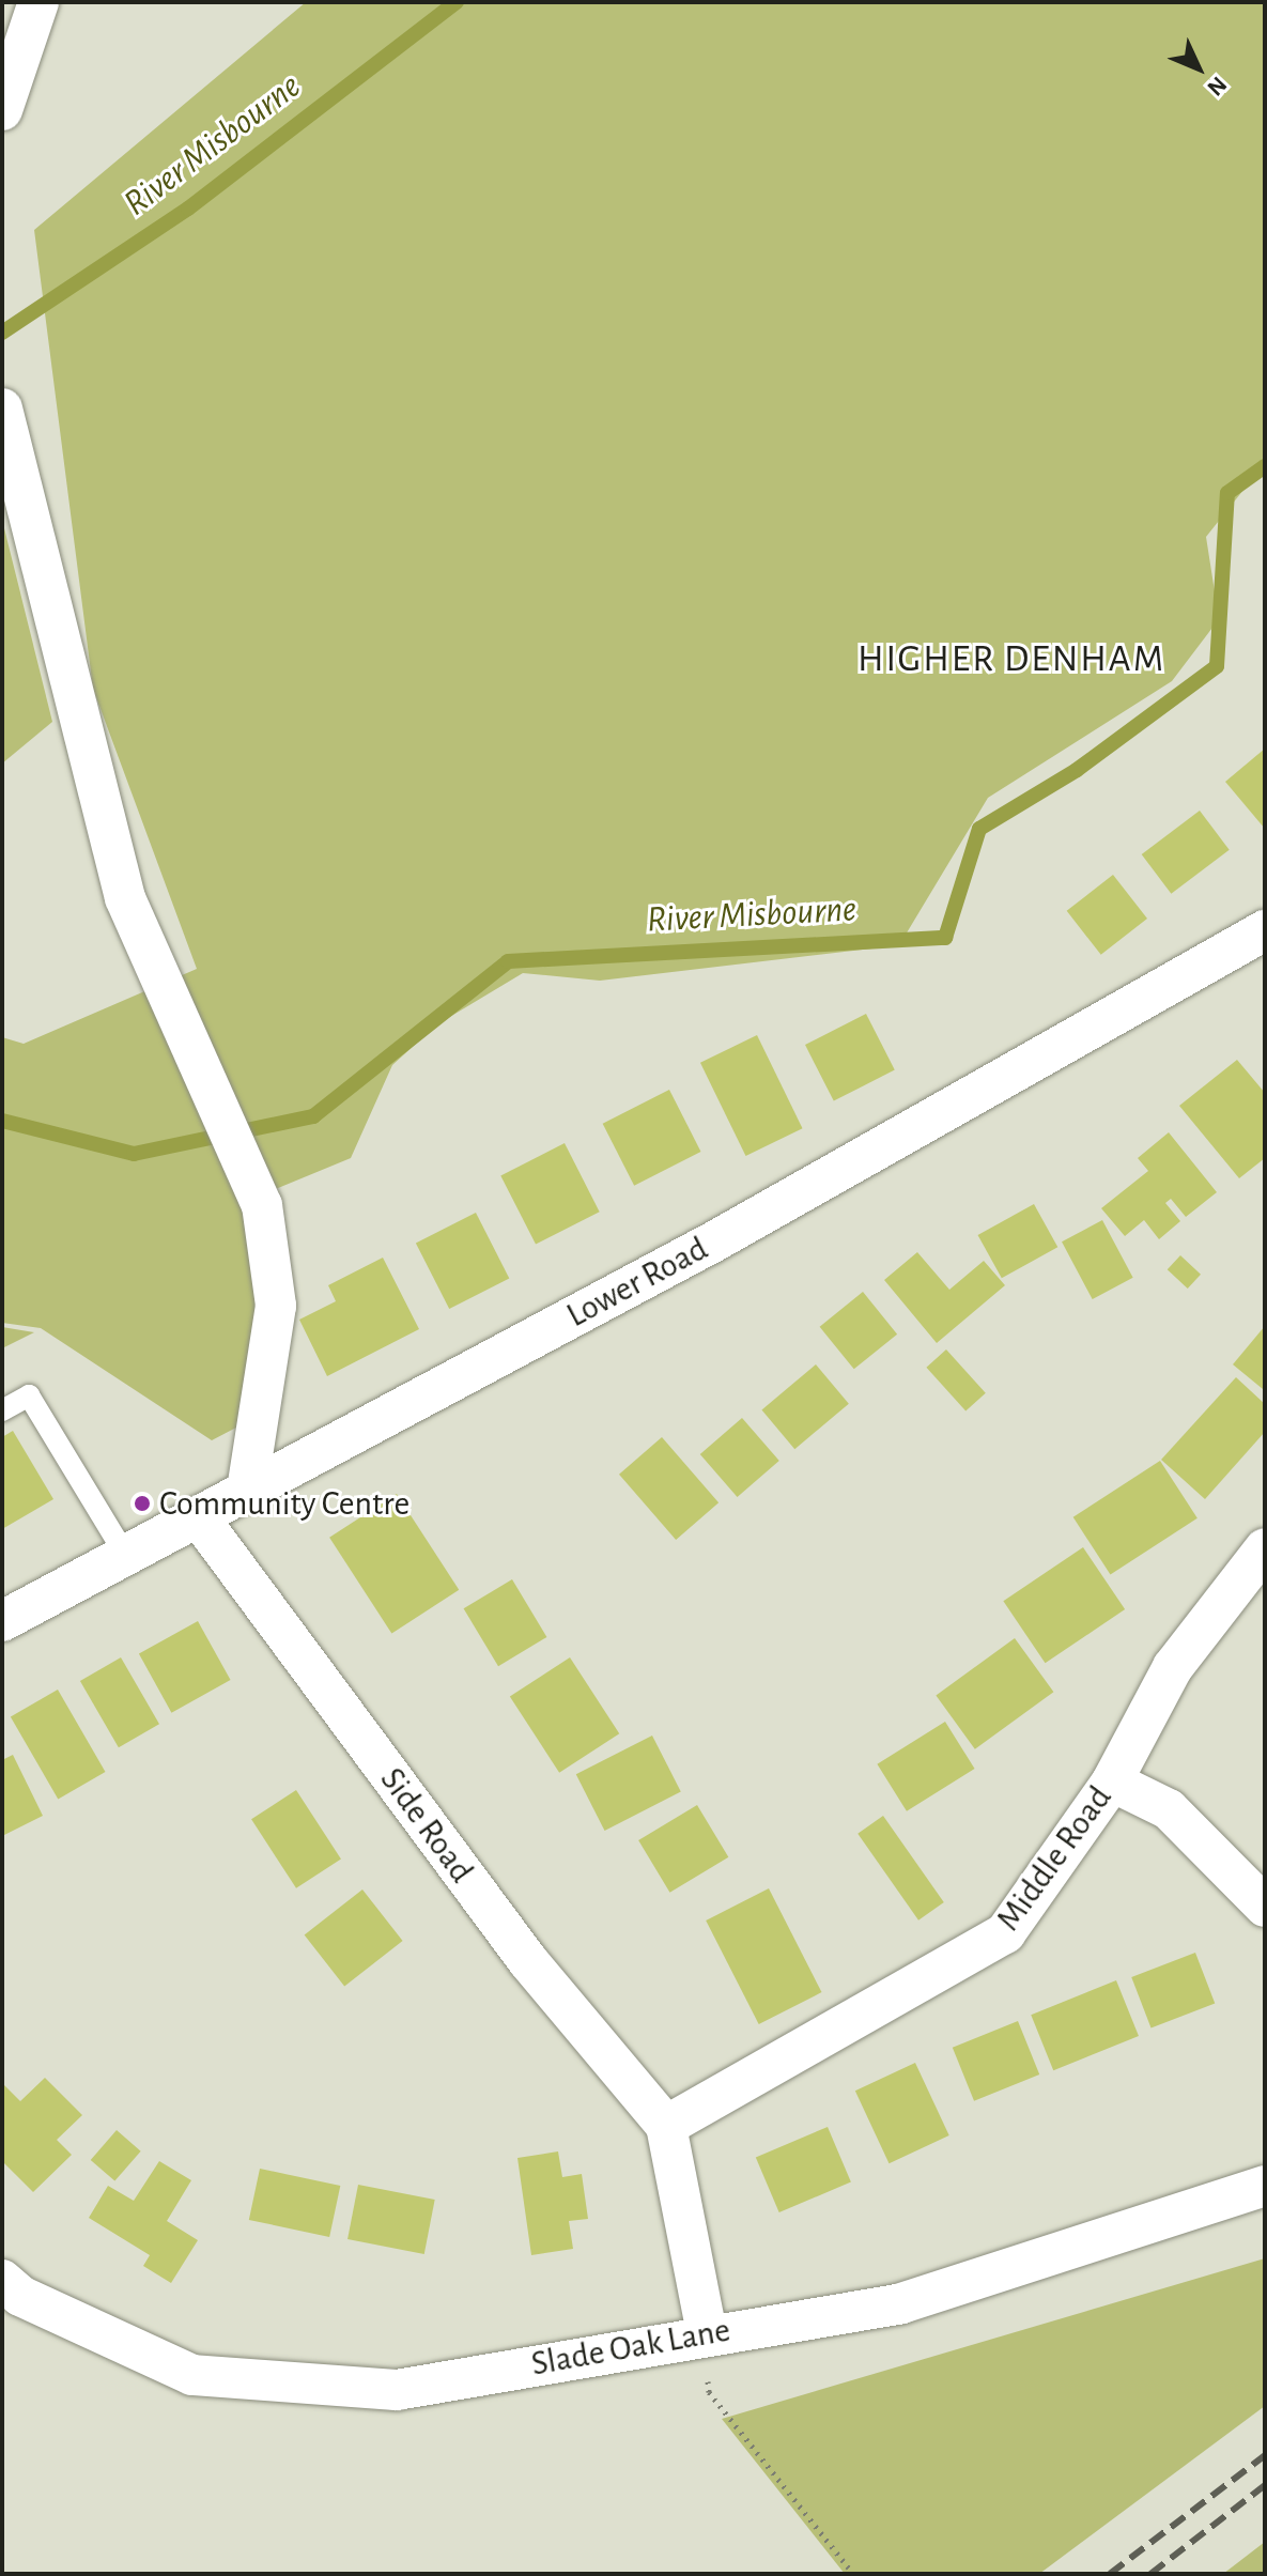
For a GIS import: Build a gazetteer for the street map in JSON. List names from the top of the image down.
{
  "streets": {
    "street": [
      "Lower Road",
      "Side Road",
      "Middle Road",
      "Slade Oak Lane"
    ]
  },
  "crossings": [
    ["Lower Road", "Side Road"],
    ["Side Road", "Middle Road"]
  ],
  "districts": ["HIGHER DENHAM"],
  "water": ["River Misbourne"],
  "places": ["Community Centre"],
  "north": "bottom right"
}
